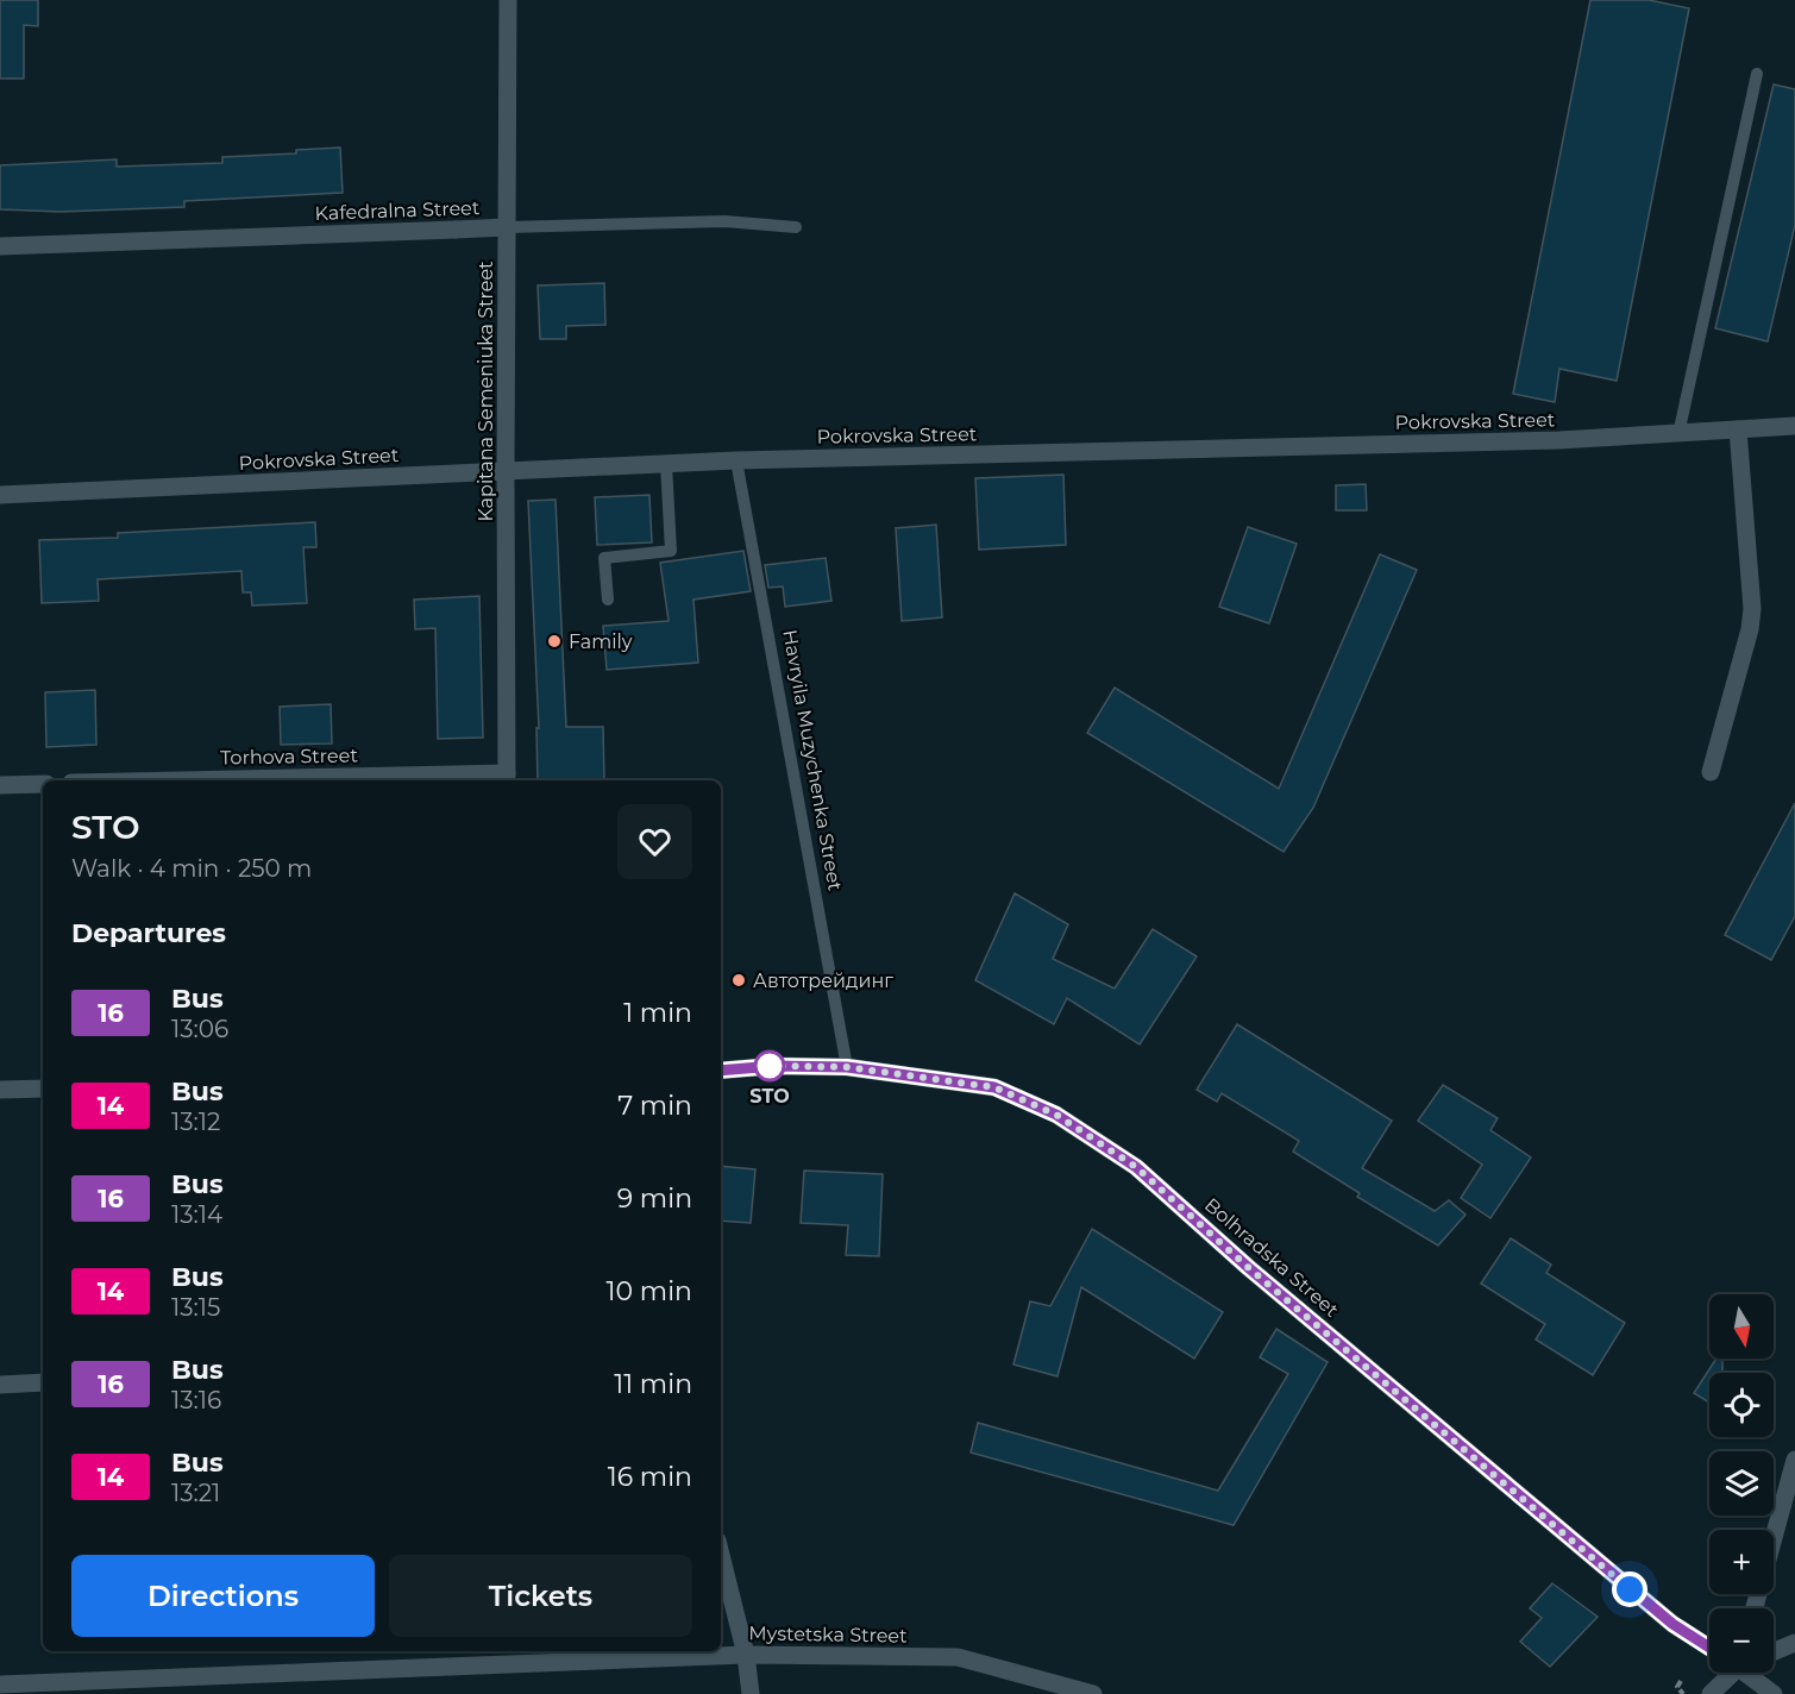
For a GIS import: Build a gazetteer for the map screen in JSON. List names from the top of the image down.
{
  "streets": {
    "street": [
      "Kafedralna Street",
      "Kapitana Semeniuka Street",
      "Pokrovska Street",
      "Torhova Street",
      "Bolhradska Street",
      "Mystetska Street"
    ],
    "lane": ["Havryila Muzychenka Street"]
  },
  "crossings": [
    ["Kafedralna Street", "Kapitana Semeniuka Street"],
    ["Kapitana Semeniuka Street", "Pokrovska Street"],
    ["Kapitana Semeniuka Street", "Torhova Street"],
    ["Pokrovska Street", "Havryila Muzychenka Street"],
    ["Havryila Muzychenka Street", "Bolhradska Street"]
  ],
  "places": ["Family", "Автотрейдинг", "STO"],
  "lines": ["bus line 16"],
  "north": "bottom",
  "page": {
    "heading": [
      ["STO", "Walk · 4 min · 250 m"],
      "Departures"
    ],
    "list": [
      {
        "mark": "16",
        "name": "Bus",
        "note": "13:06",
        "value": "1 min"
      },
      {
        "mark": "14",
        "name": "Bus",
        "note": "13:12",
        "value": "7 min"
      },
      {
        "mark": "16",
        "name": "Bus",
        "note": "13:14",
        "value": "9 min"
      },
      {
        "mark": "14",
        "name": "Bus",
        "note": "13:15",
        "value": "10 min"
      },
      {
        "mark": "16",
        "name": "Bus",
        "note": "13:16",
        "value": "11 min"
      },
      {
        "mark": "14",
        "name": "Bus",
        "note": "13:21",
        "value": "16 min"
      }
    ],
    "map_buttons": ["+", "−"],
    "buttons": ["Directions", "Tickets"]
  }
}
